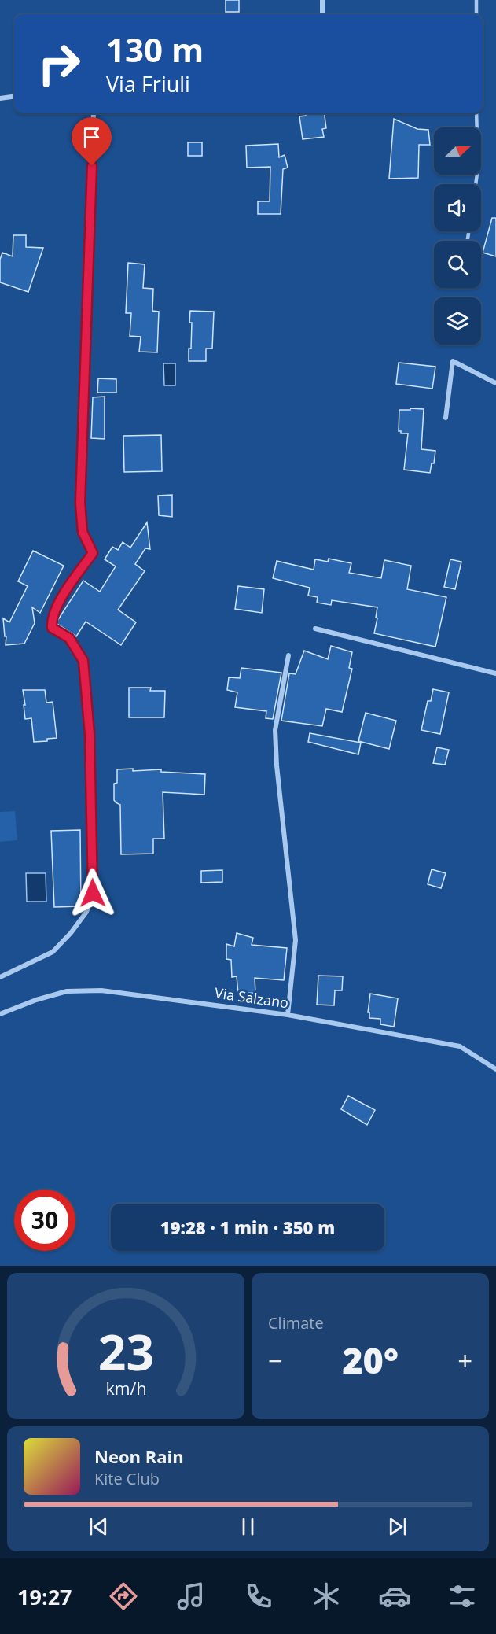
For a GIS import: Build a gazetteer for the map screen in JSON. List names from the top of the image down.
{
  "streets": {
    "street": ["Via Salzano"]
  },
  "north": "right",
  "page": {
    "turn": ["130 m", "Via Friuli"],
    "limit": "30",
    "trip": "19:28 · 1 min · 350 m",
    "tile": "Climate",
    "heat": ["−", "20°", "+"],
    "song": ["Neon Rain", "Kite Club"],
    "tabs": "19:27",
    "gauge": ["23", "km/h"]
  }
}
